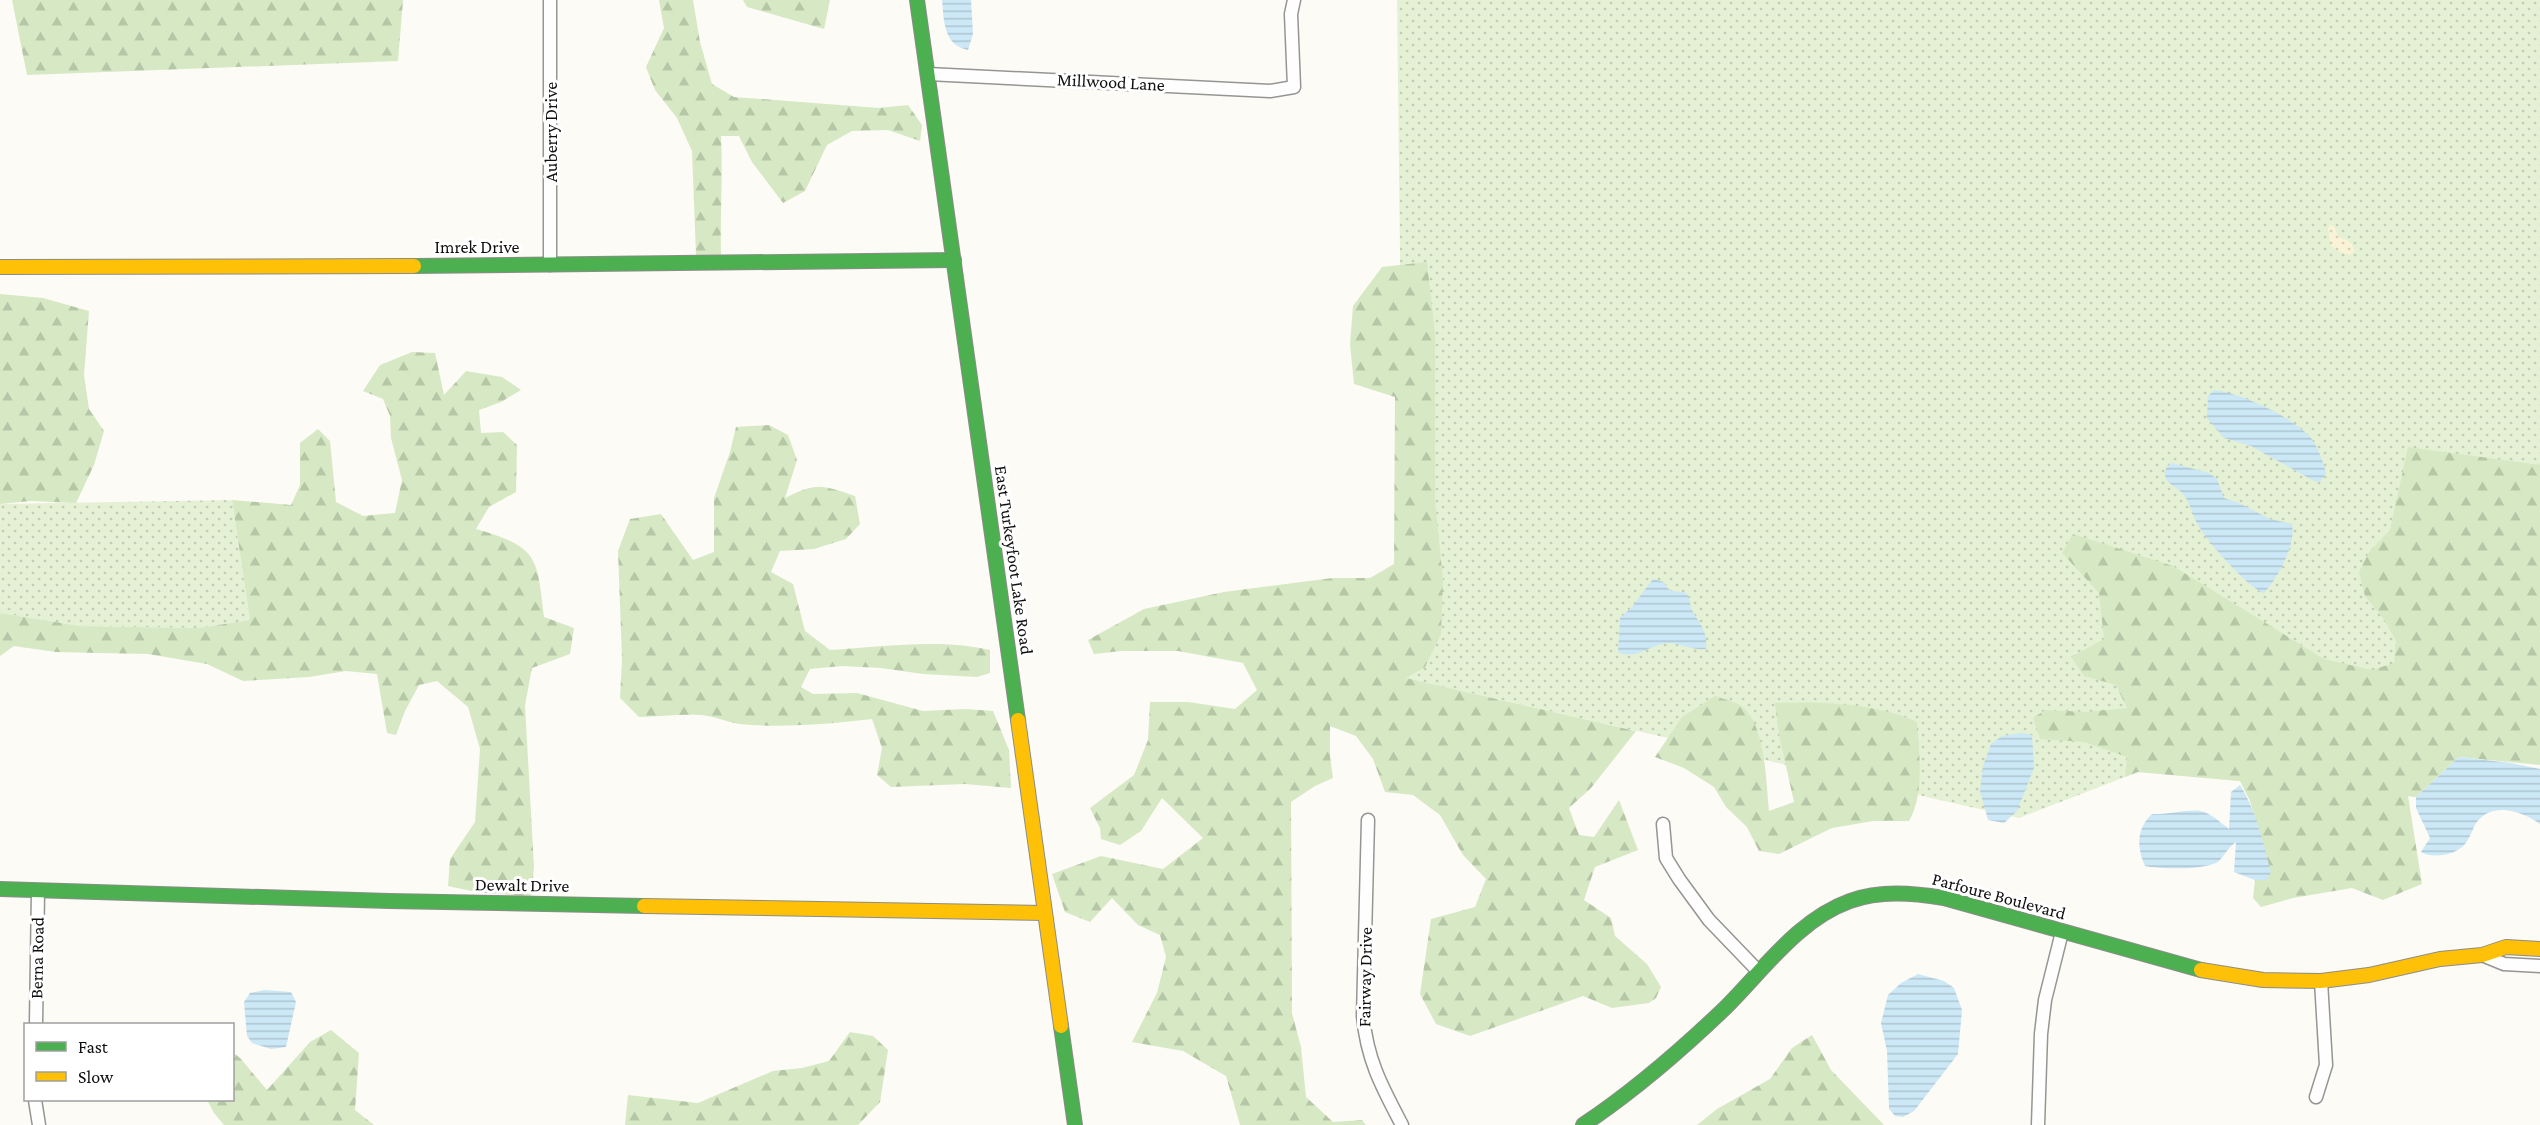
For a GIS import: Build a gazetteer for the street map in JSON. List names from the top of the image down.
{
  "streets": {
    "street": [
      "Millwood Lane",
      "Auberry Drive",
      "Imrek Drive",
      "East Turkeyfoot Lake Road",
      "Dewalt Drive",
      "Parfoure Boulevard",
      "Berna Road",
      "Fairway Drive"
    ]
  },
  "crossings": [
    ["Millwood Lane", "East Turkeyfoot Lake Road"],
    ["Auberry Drive", "Imrek Drive"],
    ["Imrek Drive", "East Turkeyfoot Lake Road"],
    ["East Turkeyfoot Lake Road", "Dewalt Drive"],
    ["Dewalt Drive", "Berna Road"]
  ],
  "legend": ["Fast", "Slow"]
}
